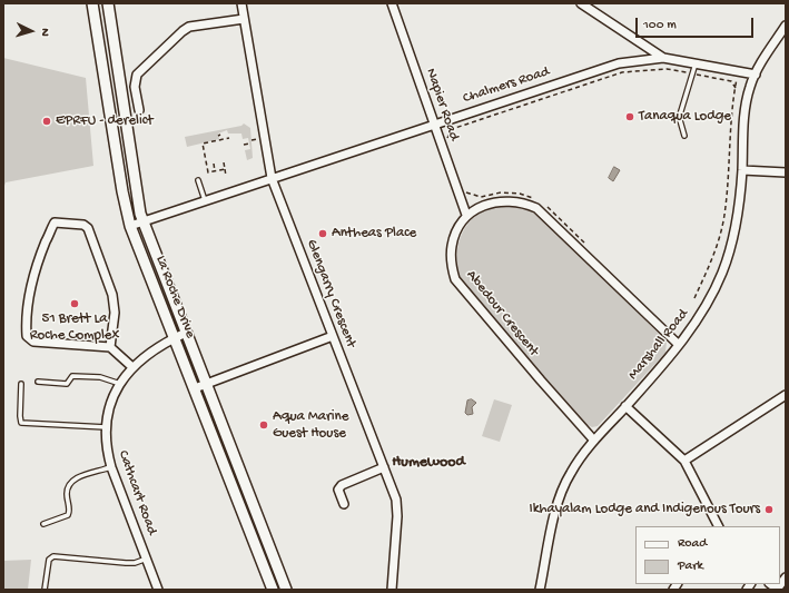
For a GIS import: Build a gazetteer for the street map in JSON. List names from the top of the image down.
{
  "streets": {
    "street": [
      "Chalmers Road",
      "Napier Road",
      "Glengarry Crescent",
      "La Roche Drive",
      "Abedour Crescent",
      "Marshall Road",
      "Cathcart Road"
    ]
  },
  "crossings": [
    ["Chalmers Road", "Napier Road"],
    ["Chalmers Road", "Glengarry Crescent"],
    ["Chalmers Road", "La Roche Drive"],
    ["Chalmers Road", "Marshall Road"],
    ["Napier Road", "Abedour Crescent"],
    ["La Roche Drive", "Cathcart Road"],
    ["Abedour Crescent", "Marshall Road"]
  ],
  "districts": ["Humewood"],
  "places": [
    "Tanaqua Lodge",
    "EPRFU - derelict",
    "Antheas Place",
    "51 Brett La Roche Complex",
    "Aqua Marine Guest House",
    "Ikhayalam Lodge and Indigenous Tours"
  ],
  "legend": ["Road", "Park"],
  "scale_bar": "100 m",
  "north": "right"
}
